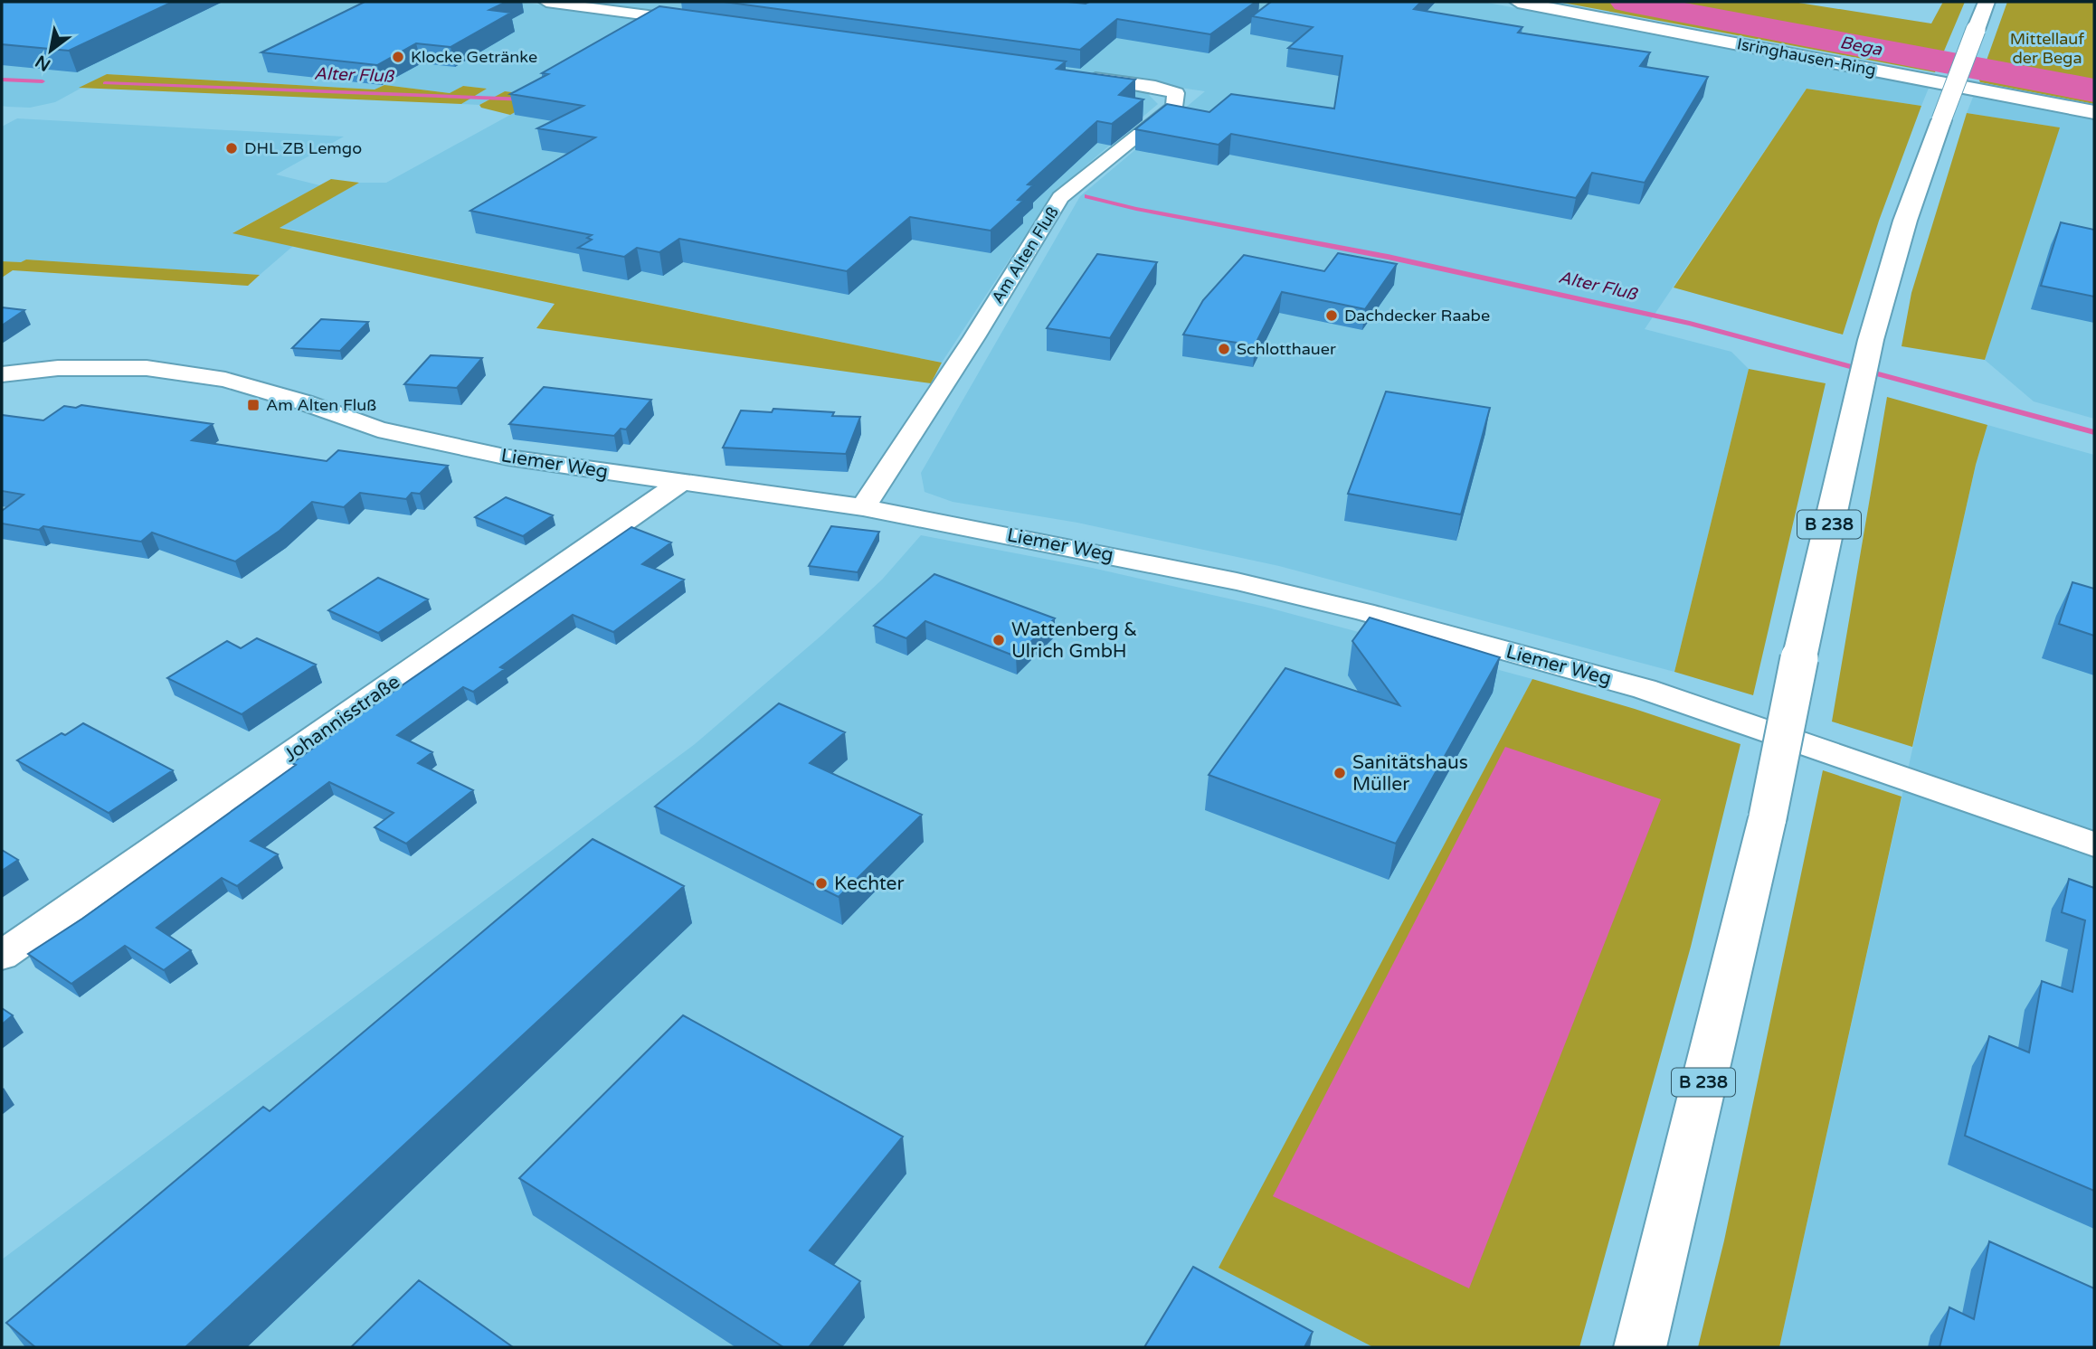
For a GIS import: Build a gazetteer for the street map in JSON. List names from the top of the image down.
{
  "streets": {
    "main road": ["Isringhausen-Ring", "B 238"],
    "street": ["Am Alten Fluß", "Liemer Weg", "Johannisstraße"]
  },
  "crossings": [
    ["Am Alten Fluß", "Liemer Weg"],
    ["Liemer Weg", "Johannisstraße"]
  ],
  "water": ["Bega", "Alter Fluß"],
  "parks": ["Mittellauf der Bega"],
  "places": {
    "other": [
      "Klocke Getränke",
      "DHL ZB Lemgo",
      "Dachdecker Raabe",
      "Schlotthauer",
      "Wattenberg & Ulrich GmbH",
      "Sanitätshaus Müller",
      "Kechter"
    ],
    "transit": ["Am Alten Fluß"]
  },
  "north": "bottom left"
}
